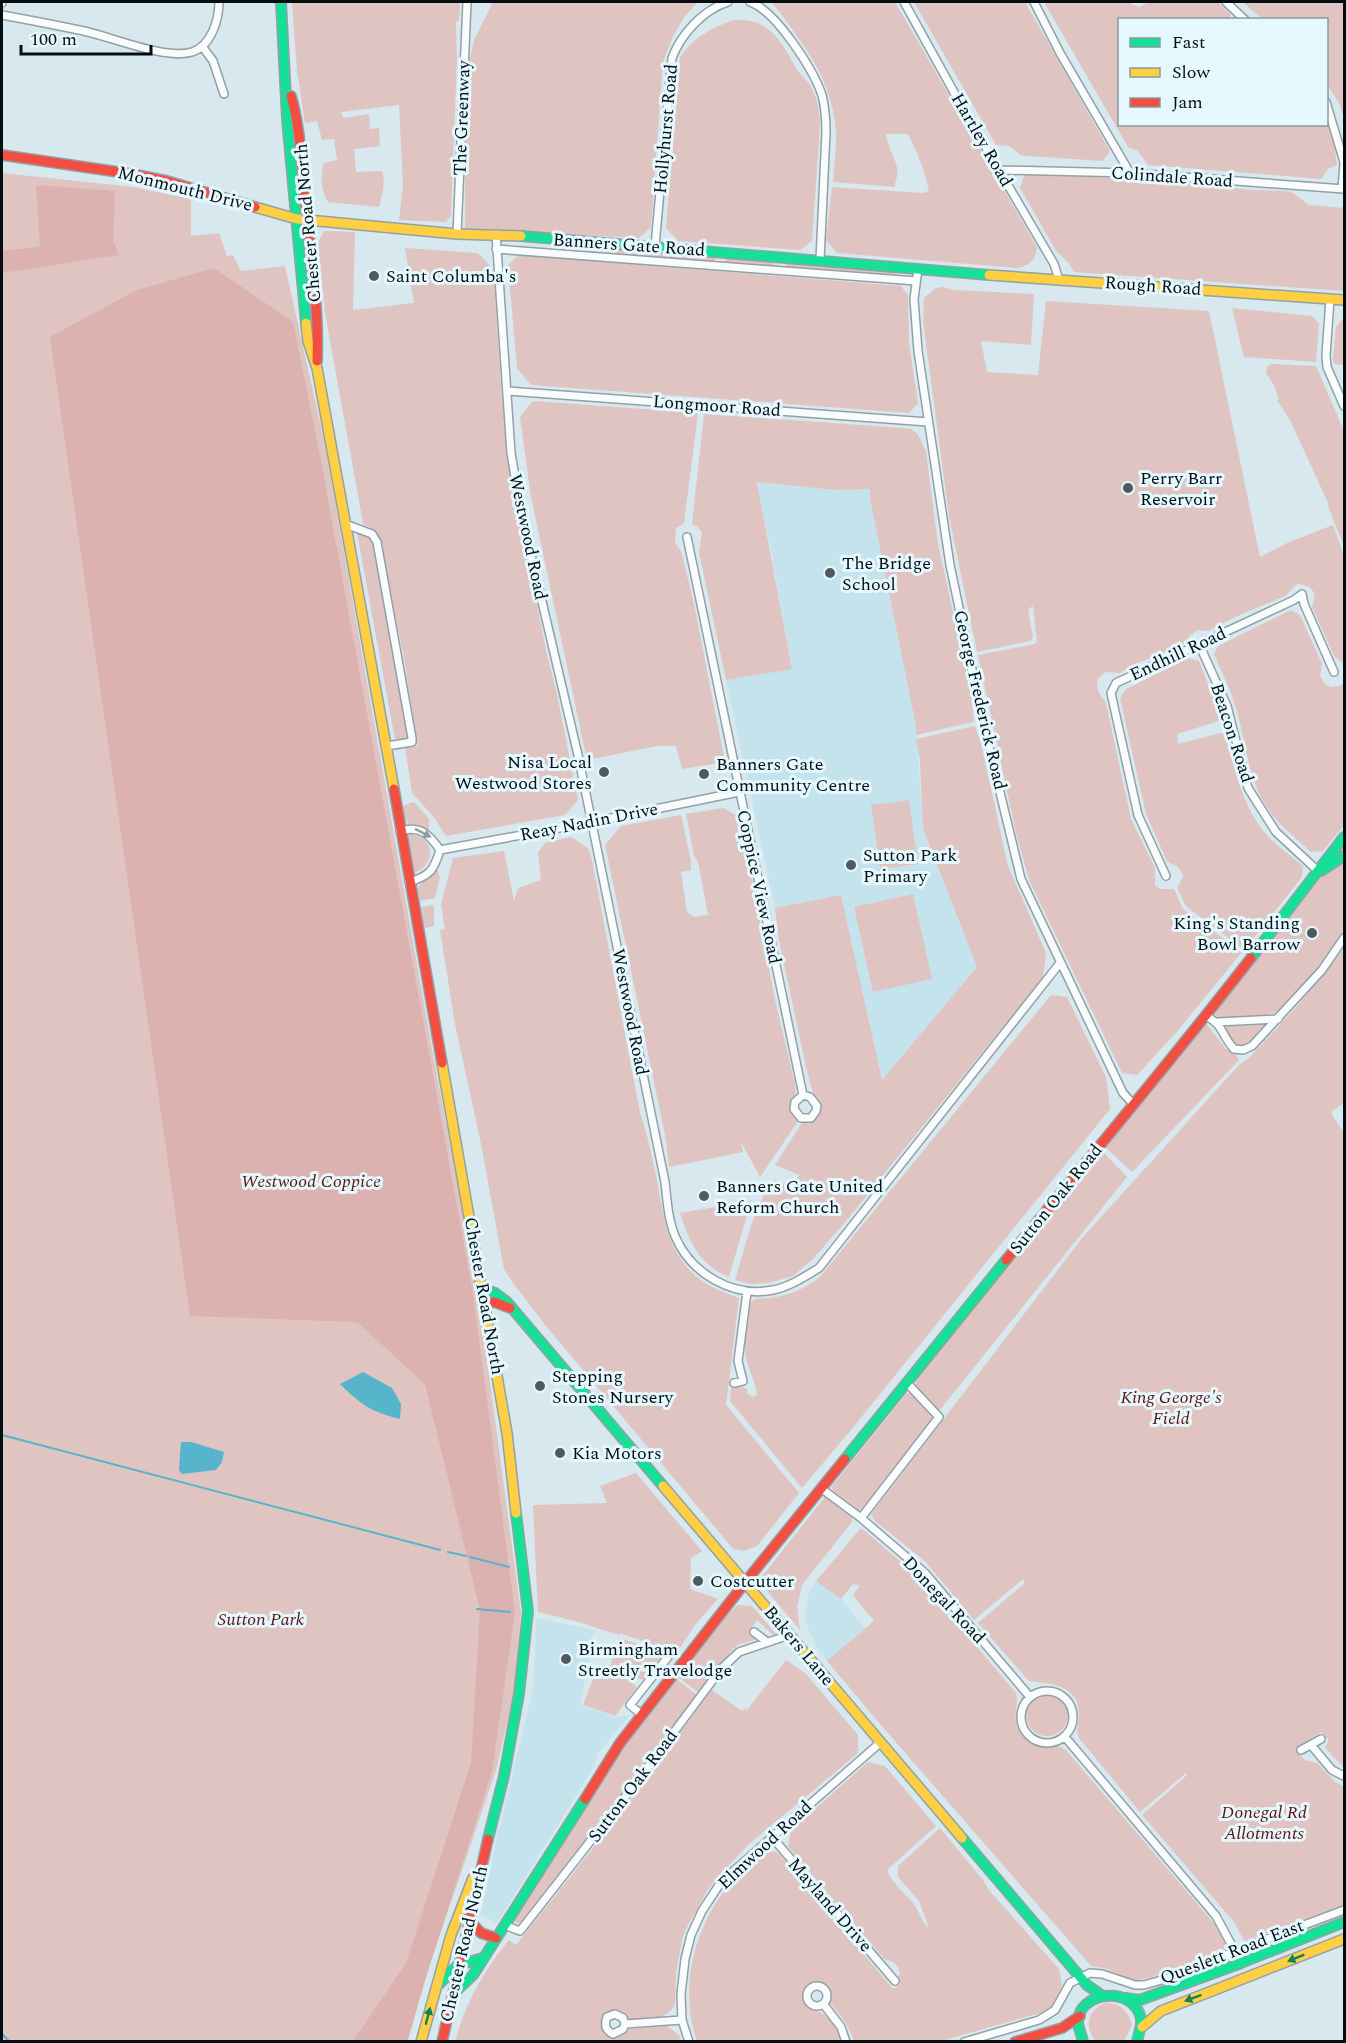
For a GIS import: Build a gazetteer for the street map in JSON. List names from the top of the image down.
{
  "streets": {
    "main road": [
      "Monmouth Drive",
      "Chester Road North",
      "Banners Gate Road",
      "Rough Road",
      "Sutton Oak Road",
      "Bakers Lane",
      "Queslett Road East"
    ],
    "street": [
      "The Greenway",
      "Hollyhurst Road",
      "Hartley Road",
      "Colindale Road",
      "Longmoor Road",
      "Westwood Road",
      "Endhill Road",
      "George Frederick Road",
      "Beacon Road",
      "Reay Nadin Drive",
      "Coppice View Road",
      "Donegal Road",
      "Elmwood Road",
      "Mayland Drive"
    ]
  },
  "crossings": [
    ["The Greenway", "Banners Gate Road"],
    ["Hollyhurst Road", "Banners Gate Road"],
    ["Hartley Road", "Colindale Road"],
    ["Hartley Road", "Rough Road"],
    ["Monmouth Drive", "Chester Road North"],
    ["Monmouth Drive", "Banners Gate Road"],
    ["Chester Road North", "Banners Gate Road"],
    ["Chester Road North", "Sutton Oak Road"],
    ["Chester Road North", "Bakers Lane"],
    ["Banners Gate Road", "Rough Road"],
    ["Banners Gate Road", "Westwood Road"],
    ["Banners Gate Road", "George Frederick Road"],
    ["Longmoor Road", "Westwood Road"],
    ["Longmoor Road", "George Frederick Road"],
    ["Westwood Road", "George Frederick Road"],
    ["Westwood Road", "Reay Nadin Drive"],
    ["Endhill Road", "Beacon Road"],
    ["George Frederick Road", "Sutton Oak Road"],
    ["Beacon Road", "Sutton Oak Road"],
    ["Reay Nadin Drive", "Coppice View Road"],
    ["Sutton Oak Road", "Donegal Road"],
    ["Sutton Oak Road", "Bakers Lane"],
    ["Bakers Lane", "Elmwood Road"],
    ["Bakers Lane", "Queslett Road East"],
    ["Elmwood Road", "Mayland Drive"]
  ],
  "parks": [
    "Westwood Coppice",
    "King George's Field",
    "Sutton Park",
    "Donegal Rd Allotments"
  ],
  "places": [
    "Saint Columba's",
    "Perry Barr Reservoir",
    "The Bridge School",
    "Nisa Local Westwood Stores",
    "Banners Gate Community Centre",
    "Sutton Park Primary",
    "King's Standing Bowl Barrow",
    "Banners Gate United Reform Church",
    "Stepping Stones Nursery",
    "Kia Motors",
    "Costcutter",
    "Birmingham Streetly Travelodge"
  ],
  "legend": ["Fast", "Slow", "Jam"],
  "scale_bar": "100 m"
}
